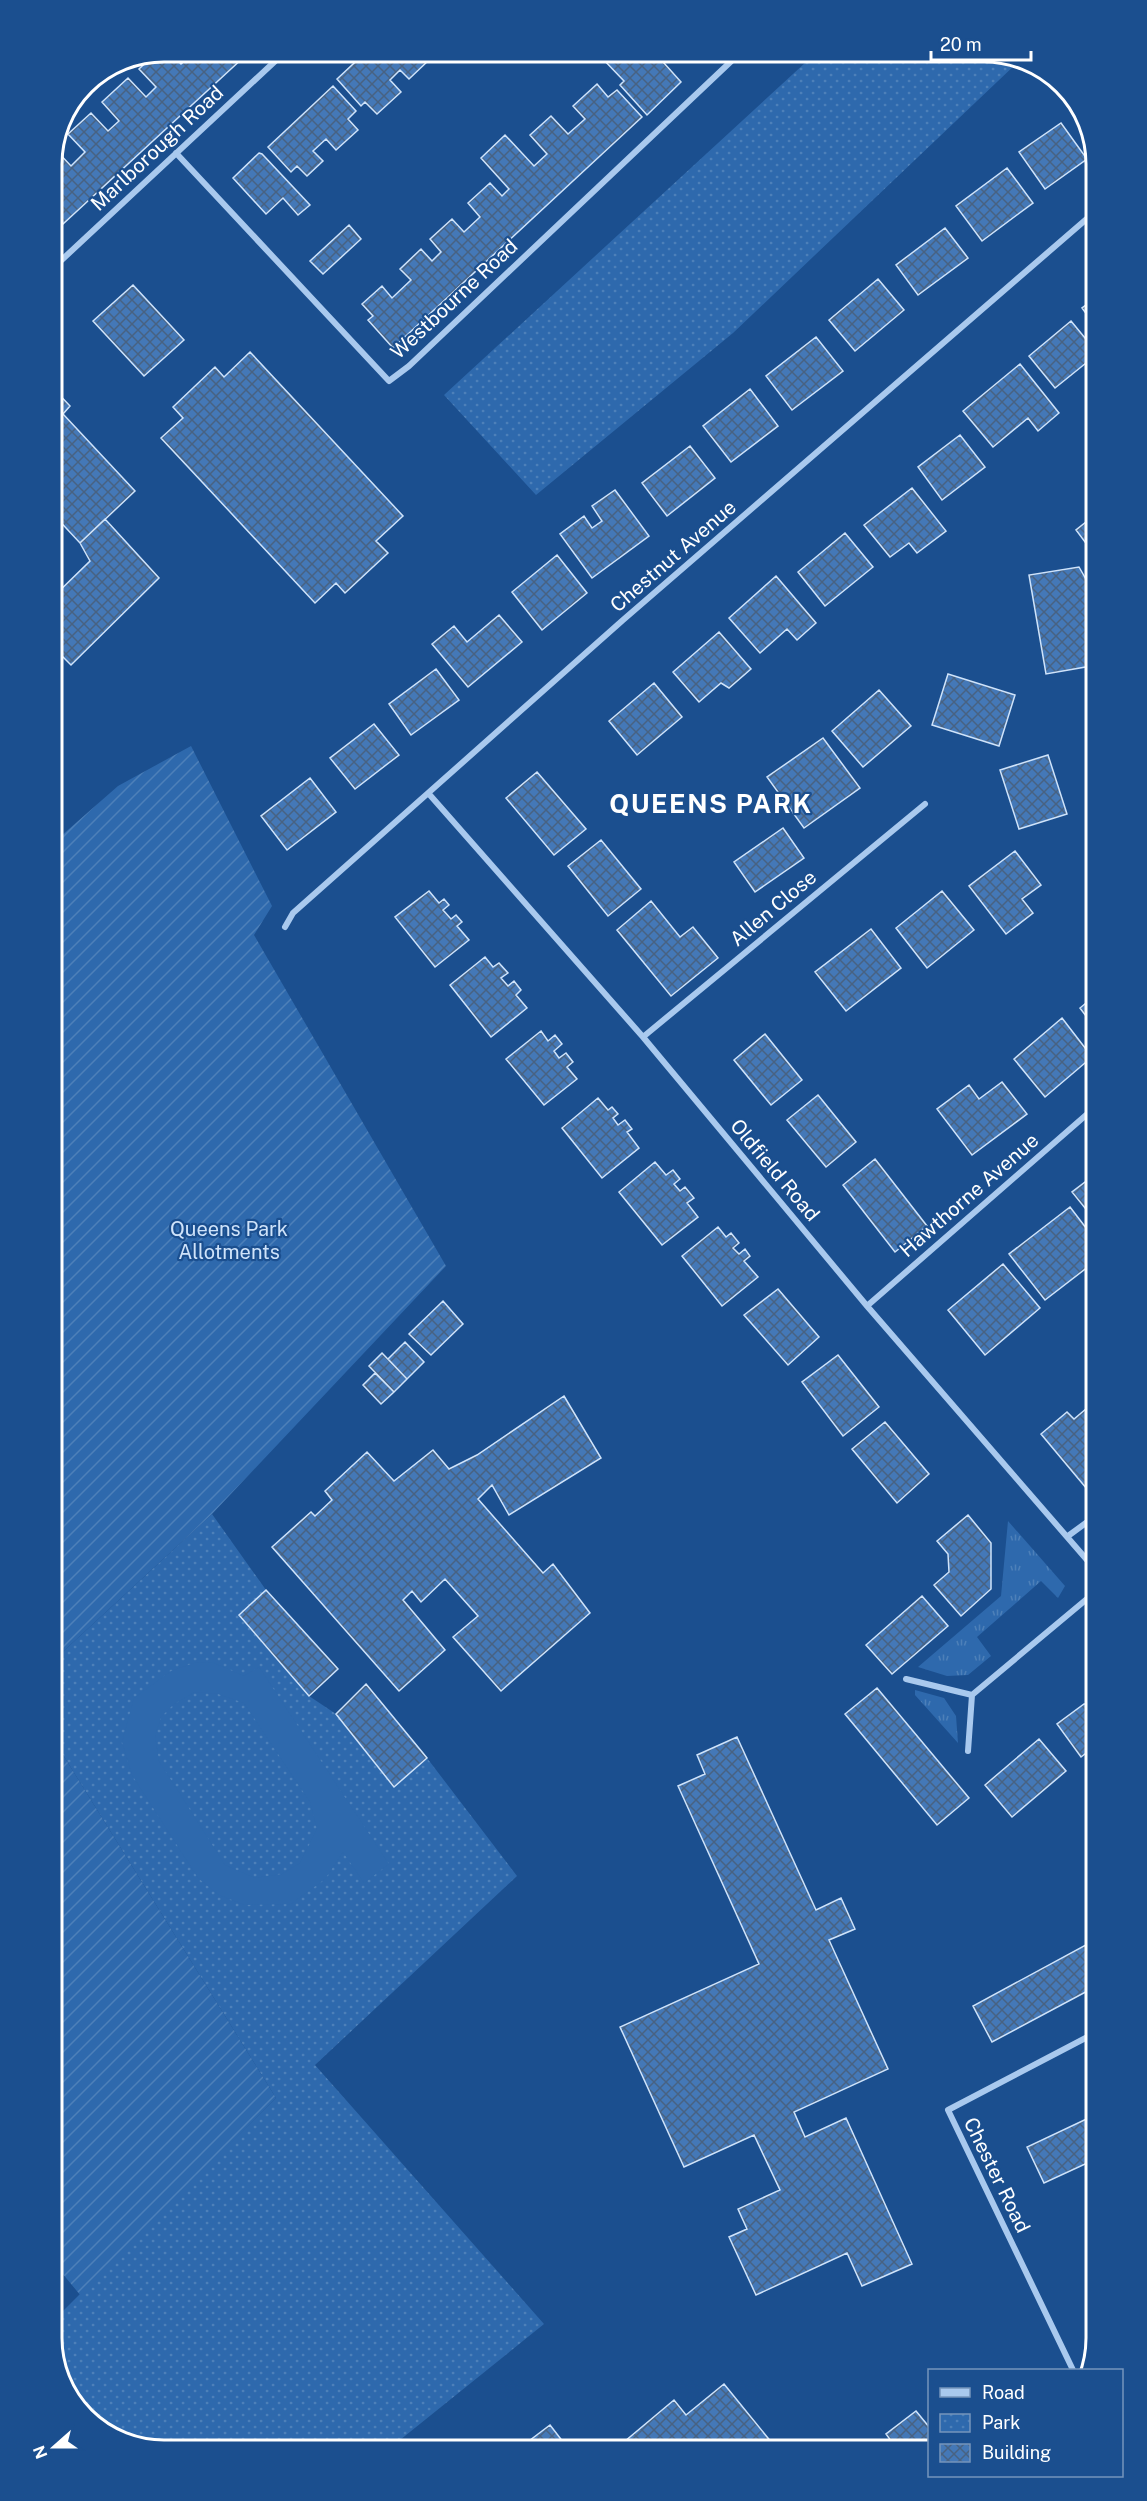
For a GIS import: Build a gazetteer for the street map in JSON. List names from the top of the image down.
{
  "streets": {
    "street": [
      "Marlborough Road",
      "Westbourne Road",
      "Chestnut Avenue",
      "Allen Close",
      "Oldfield Road",
      "Hawthorne Avenue",
      "Chester Road"
    ]
  },
  "crossings": [
    ["Marlborough Road", "Westbourne Road"],
    ["Chestnut Avenue", "Oldfield Road"],
    ["Allen Close", "Oldfield Road"],
    ["Oldfield Road", "Hawthorne Avenue"]
  ],
  "districts": ["QUEENS PARK"],
  "parks": ["Queens Park Allotments"],
  "legend": ["Road", "Park", "Building"],
  "scale_bar": "20 m",
  "north": "left"
}
